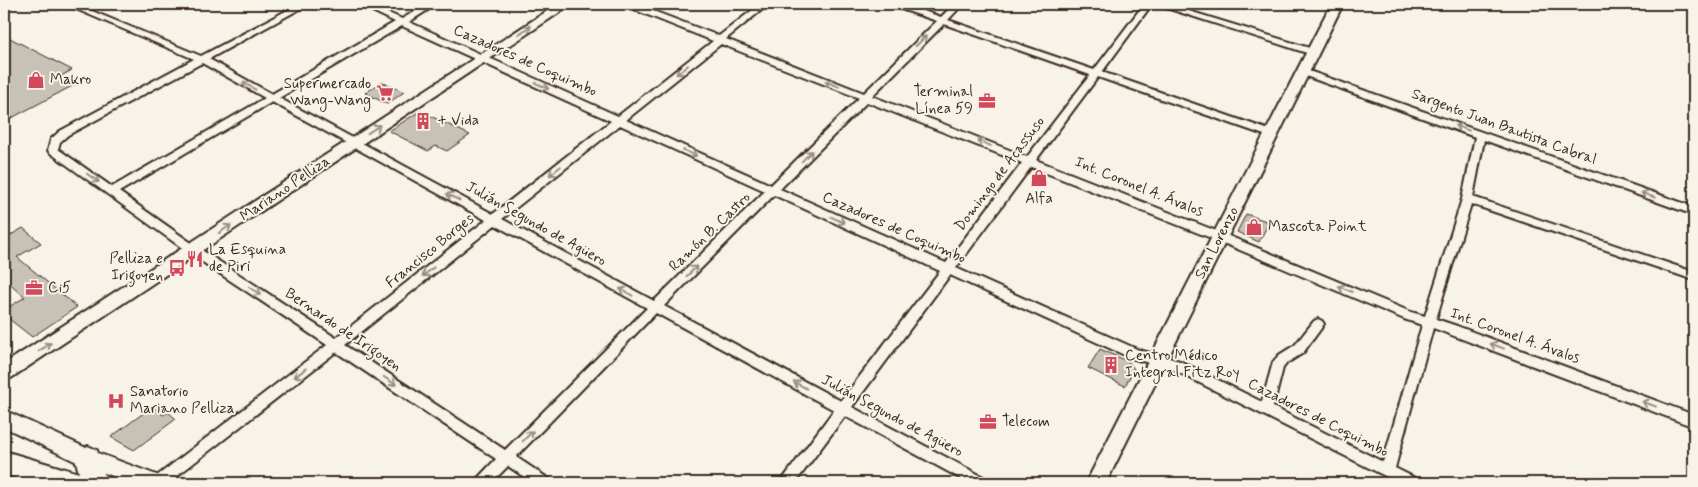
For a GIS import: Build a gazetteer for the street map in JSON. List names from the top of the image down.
{
  "streets": {
    "street": [
      "Cazadores de Coquimbo",
      "Sargento Juan Bautista Cabral",
      "Domingo de Acassuso",
      "Int. Coronel A. Ávalos",
      "Mariano Pelliza",
      "Julián Segundo de Agüero",
      "Ramón B. Castro",
      "San Lorenzo",
      "Francisco Borges",
      "Bernardo de Irigoyen"
    ]
  },
  "crossings": [
    ["Cazadores de Coquimbo", "Domingo de Acassuso"],
    ["Cazadores de Coquimbo", "Mariano Pelliza"],
    ["Cazadores de Coquimbo", "Ramón B. Castro"],
    ["Cazadores de Coquimbo", "San Lorenzo"],
    ["Cazadores de Coquimbo", "Francisco Borges"],
    ["Sargento Juan Bautista Cabral", "San Lorenzo"],
    ["Domingo de Acassuso", "Int. Coronel A. Ávalos"],
    ["Domingo de Acassuso", "Julián Segundo de Agüero"],
    ["Int. Coronel A. Ávalos", "Ramón B. Castro"],
    ["Int. Coronel A. Ávalos", "San Lorenzo"],
    ["Int. Coronel A. Ávalos", "Francisco Borges"],
    ["Mariano Pelliza", "Julián Segundo de Agüero"],
    ["Mariano Pelliza", "Bernardo de Irigoyen"],
    ["Julián Segundo de Agüero", "Ramón B. Castro"],
    ["Julián Segundo de Agüero", "Francisco Borges"],
    ["Julián Segundo de Agüero", "Bernardo de Irigoyen"],
    ["Ramón B. Castro", "Bernardo de Irigoyen"],
    ["Francisco Borges", "Bernardo de Irigoyen"]
  ],
  "one_way": [
    "Cazadores de Coquimbo",
    "Int. Coronel A. Ávalos",
    "Julián Segundo de Agüero",
    "Ramón B. Castro",
    "Francisco Borges"
  ],
  "places": {
    "shop": ["Makro", "Alfa", "Mascota Point"],
    "supermarket": ["Supermercado Wang-Wang"],
    "office": ["Terminal Línea 59", "Ci5", "Telecom"],
    "building": ["+ Vida", "Centro Médico Integral Fitz Roy"],
    "restaurant": ["La Esquina de Piri"],
    "bus stop": ["Pelliza e Irigoyen"],
    "hospital": ["Sanatorio Mariano Pelliza"]
  }
}
